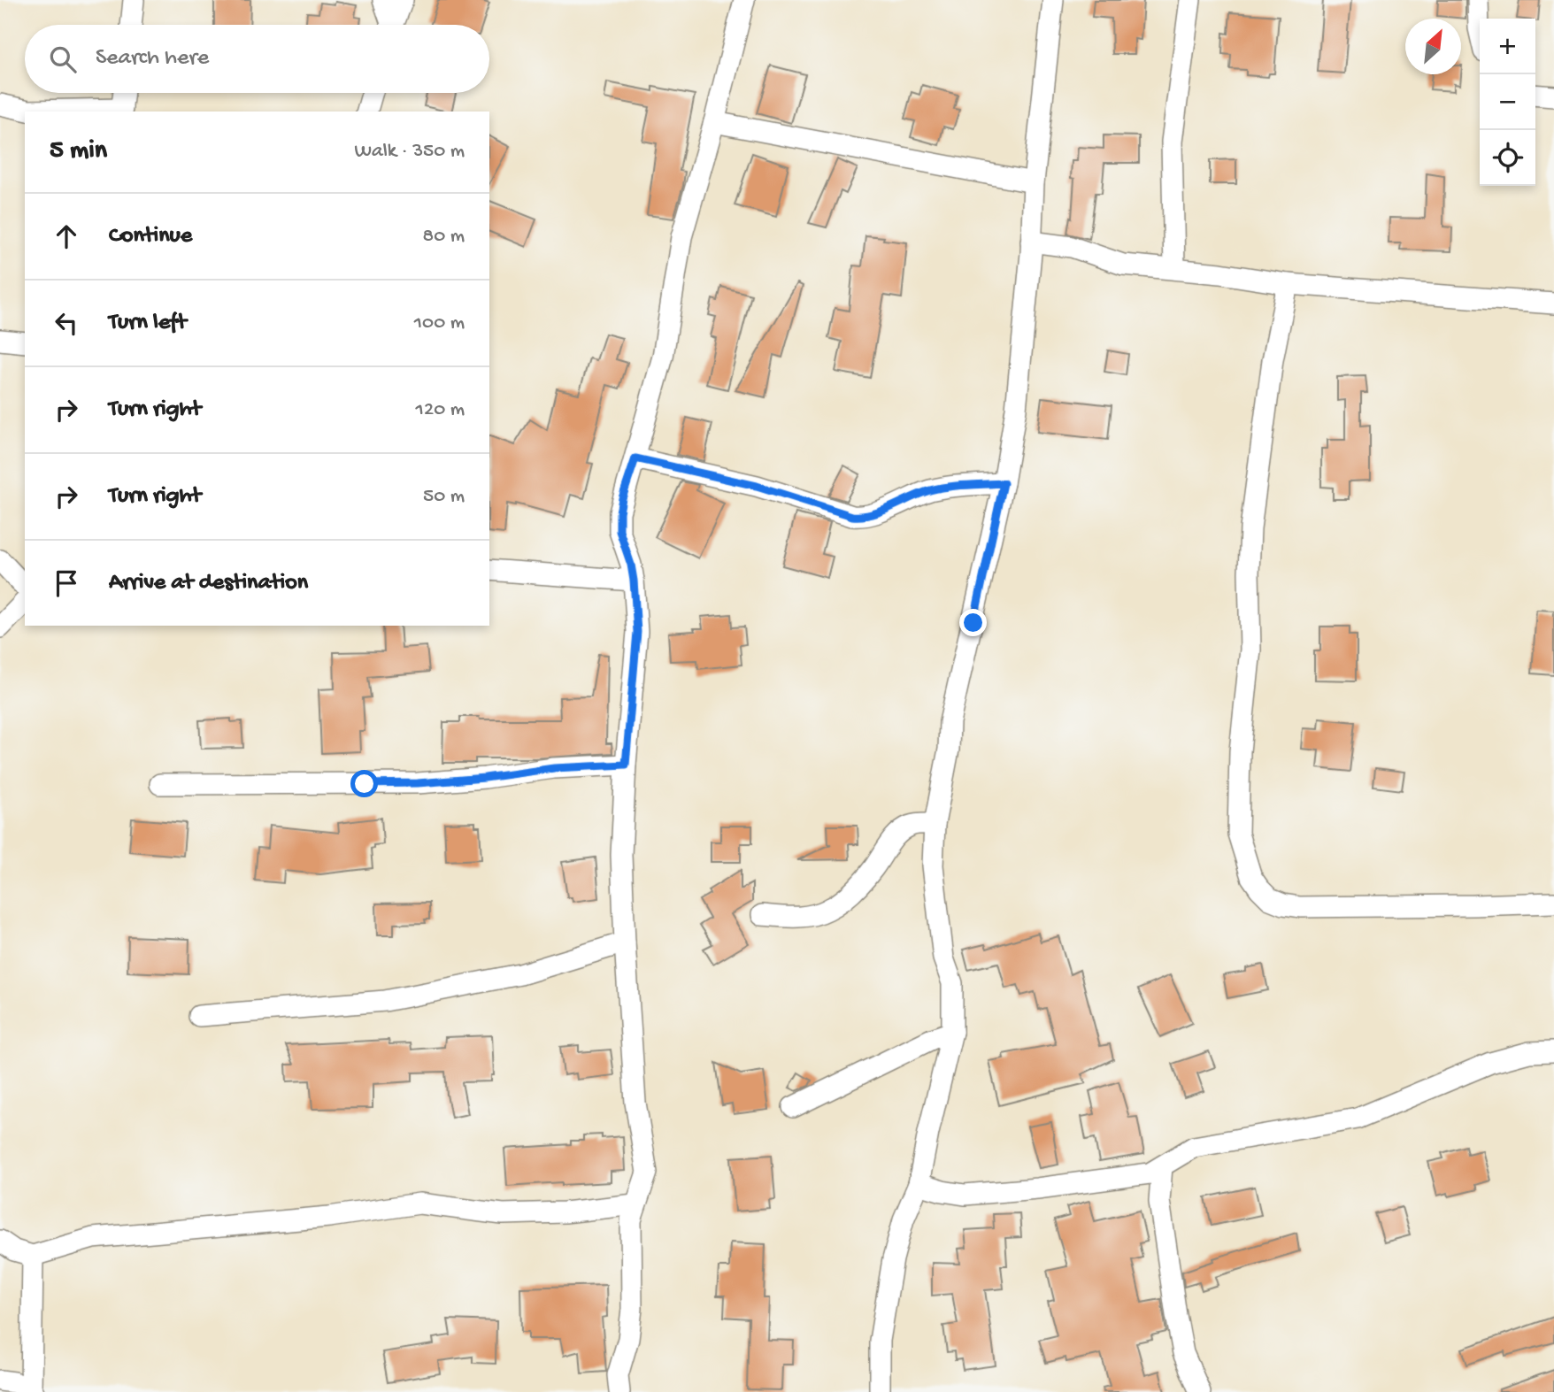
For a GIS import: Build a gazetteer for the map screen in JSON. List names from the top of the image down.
{
  "north": "top right",
  "page": {
    "map_buttons": ["+", "−"],
    "search": "Search here",
    "heading": ["5 min", "Walk · 350 m"],
    "list": [
      ["Continue", "80 m"],
      ["Turn left", "100 m"],
      ["Turn right", "120 m"],
      ["Turn right", "50 m"],
      "Arrive at destination"
    ]
  }
}
